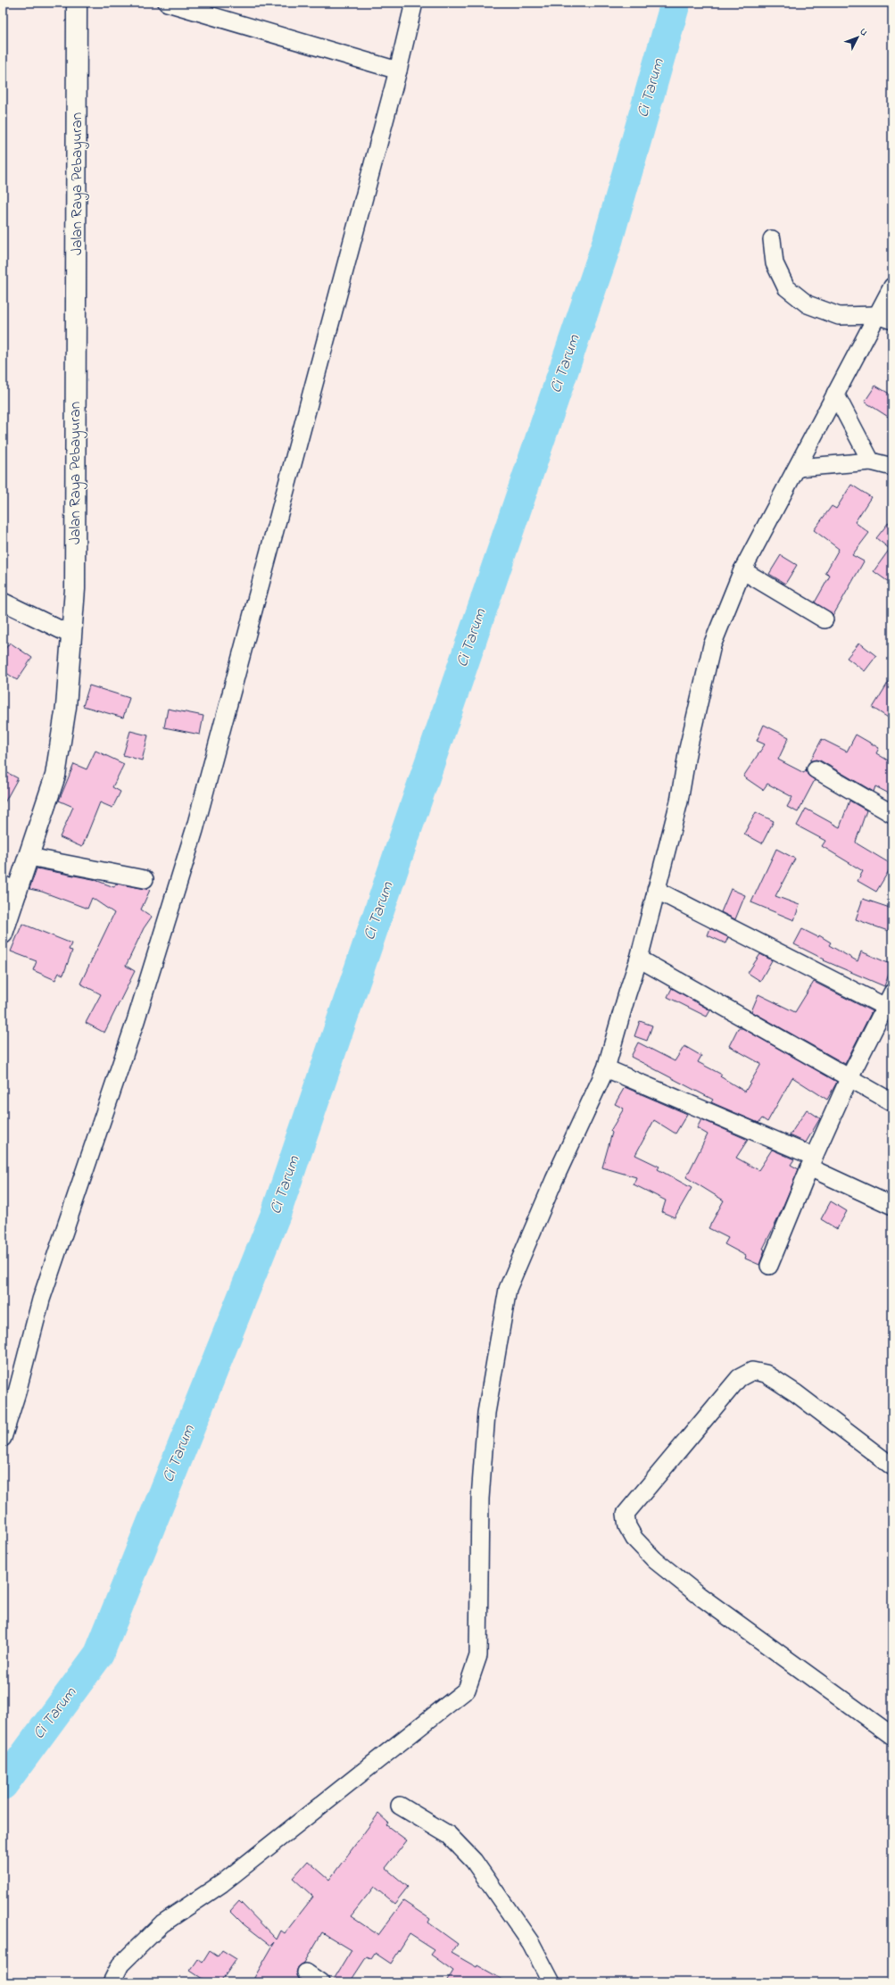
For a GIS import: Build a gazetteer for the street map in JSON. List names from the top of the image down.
{
  "streets": {
    "main road": ["Jalan Raya Pebayuran"]
  },
  "water": ["Ci Tarum"],
  "north": "top right"
}
